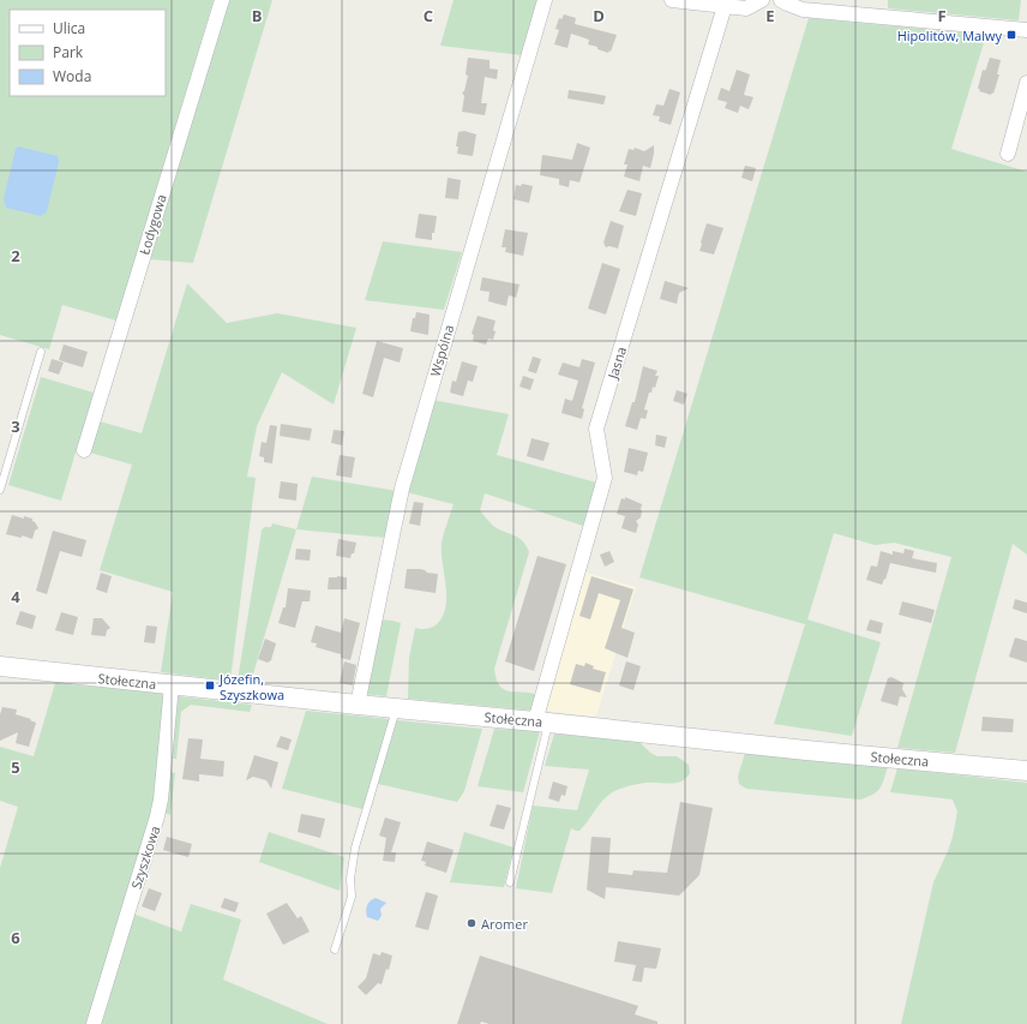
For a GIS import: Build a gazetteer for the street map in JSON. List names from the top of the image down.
{
  "streets": {
    "street": [
      "Łodygowa",
      "Wspólna",
      "Jasna",
      "Stołeczna",
      "Szyszkowa"
    ]
  },
  "crossings": [
    ["Wspólna", "Stołeczna"],
    ["Jasna", "Stołeczna"],
    ["Stołeczna", "Szyszkowa"]
  ],
  "places": {
    "transit": ["Hipolitów, Malwy", "Józefin, Szyszkowa"],
    "other": ["Aromer"]
  },
  "legend": ["Ulica", "Park", "Woda"],
  "grid": {
    "columns": [
      "B",
      "C",
      "D",
      "E",
      "F"
    ],
    "rows": [
      "2",
      "3",
      "4",
      "5",
      "6"
    ]
  }
}
